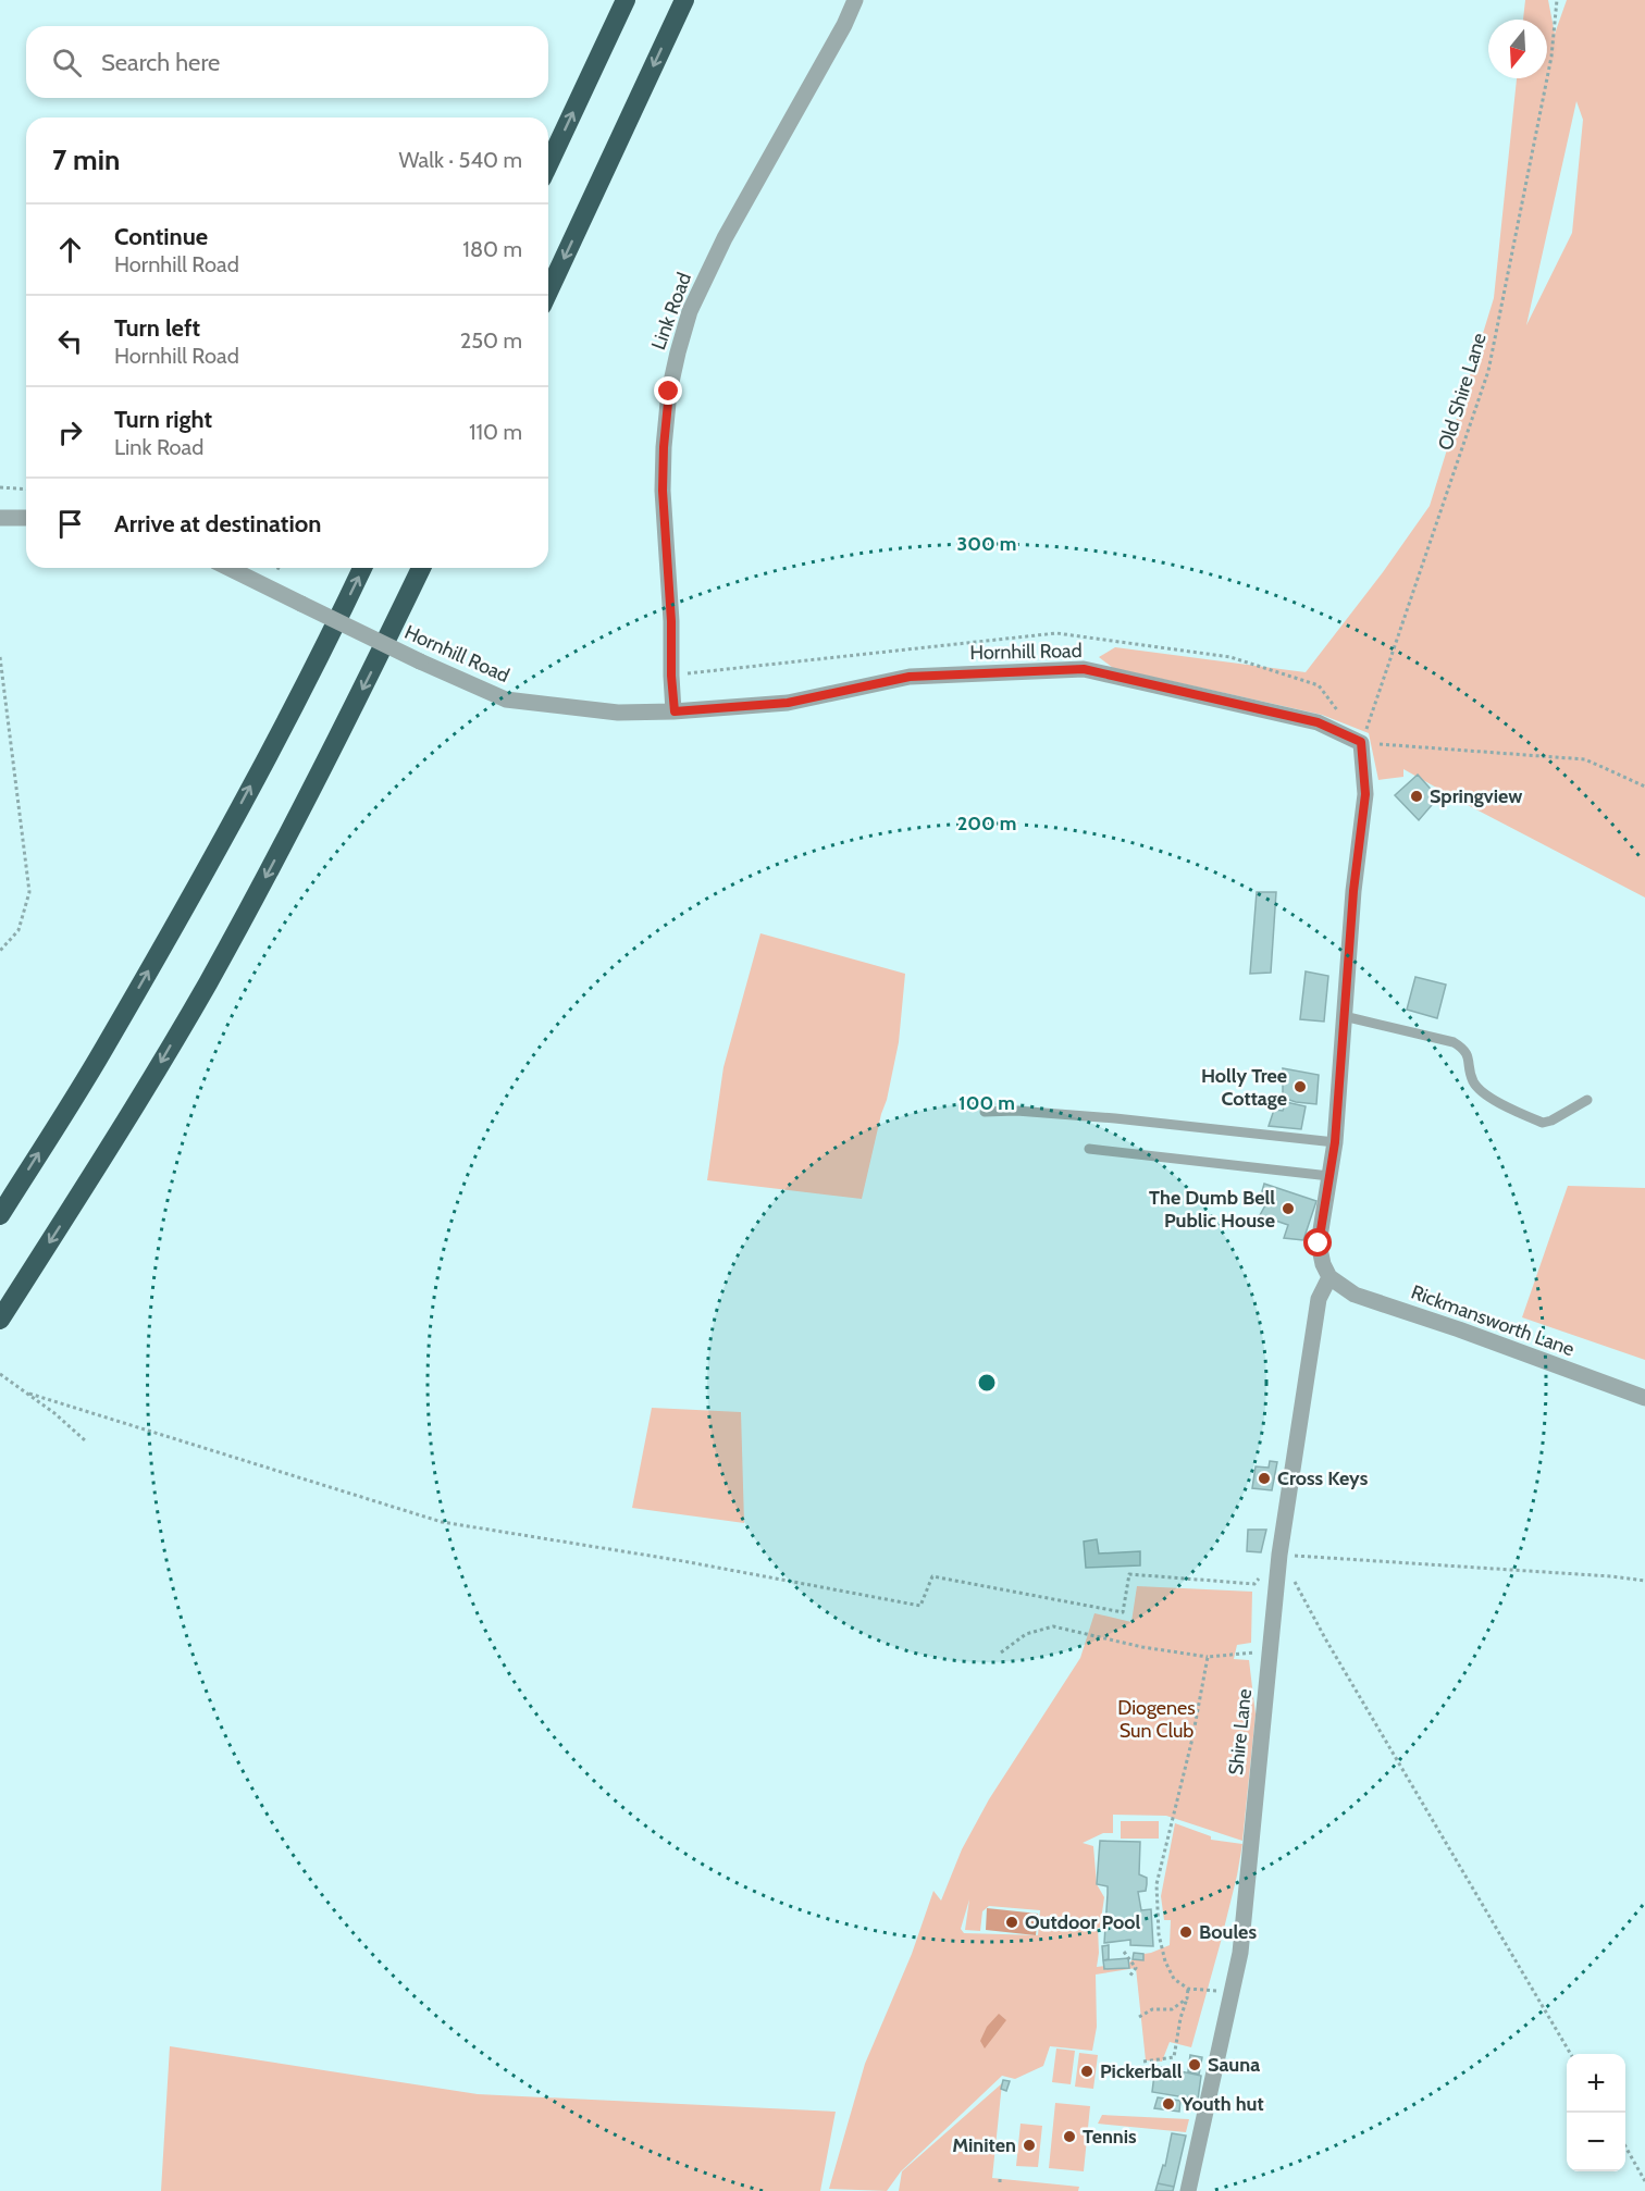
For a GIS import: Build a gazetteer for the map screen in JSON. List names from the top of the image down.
{
  "streets": {
    "street": [
      "Link Road",
      "Hornhill Road",
      "Rickmansworth Lane",
      "Shire Lane"
    ],
    "path": ["Old Shire Lane"]
  },
  "crossings": [
    ["Link Road", "Hornhill Road"],
    ["Old Shire Lane", "Hornhill Road"],
    ["Rickmansworth Lane", "Shire Lane"]
  ],
  "parks": ["Diogenes Sun Club"],
  "places": [
    "Springview",
    "Holly Tree Cottage",
    "The Dumb Bell Public House",
    "Cross Keys",
    "Outdoor Pool",
    "Boules",
    "Sauna",
    "Pickerball",
    "Youth hut",
    "Tennis",
    "Miniten"
  ],
  "north": "bottom",
  "page": {
    "search": "Search here",
    "heading": ["7 min", "Walk · 540 m"],
    "list": [
      ["Continue", "Hornhill Road", "180 m"],
      ["Turn left", "Hornhill Road", "250 m"],
      ["Turn right", "Link Road", "110 m"],
      "Arrive at destination"
    ],
    "map_buttons": ["+", "−"]
  },
  "rings": ["300 m", "200 m", "100 m"]
}
